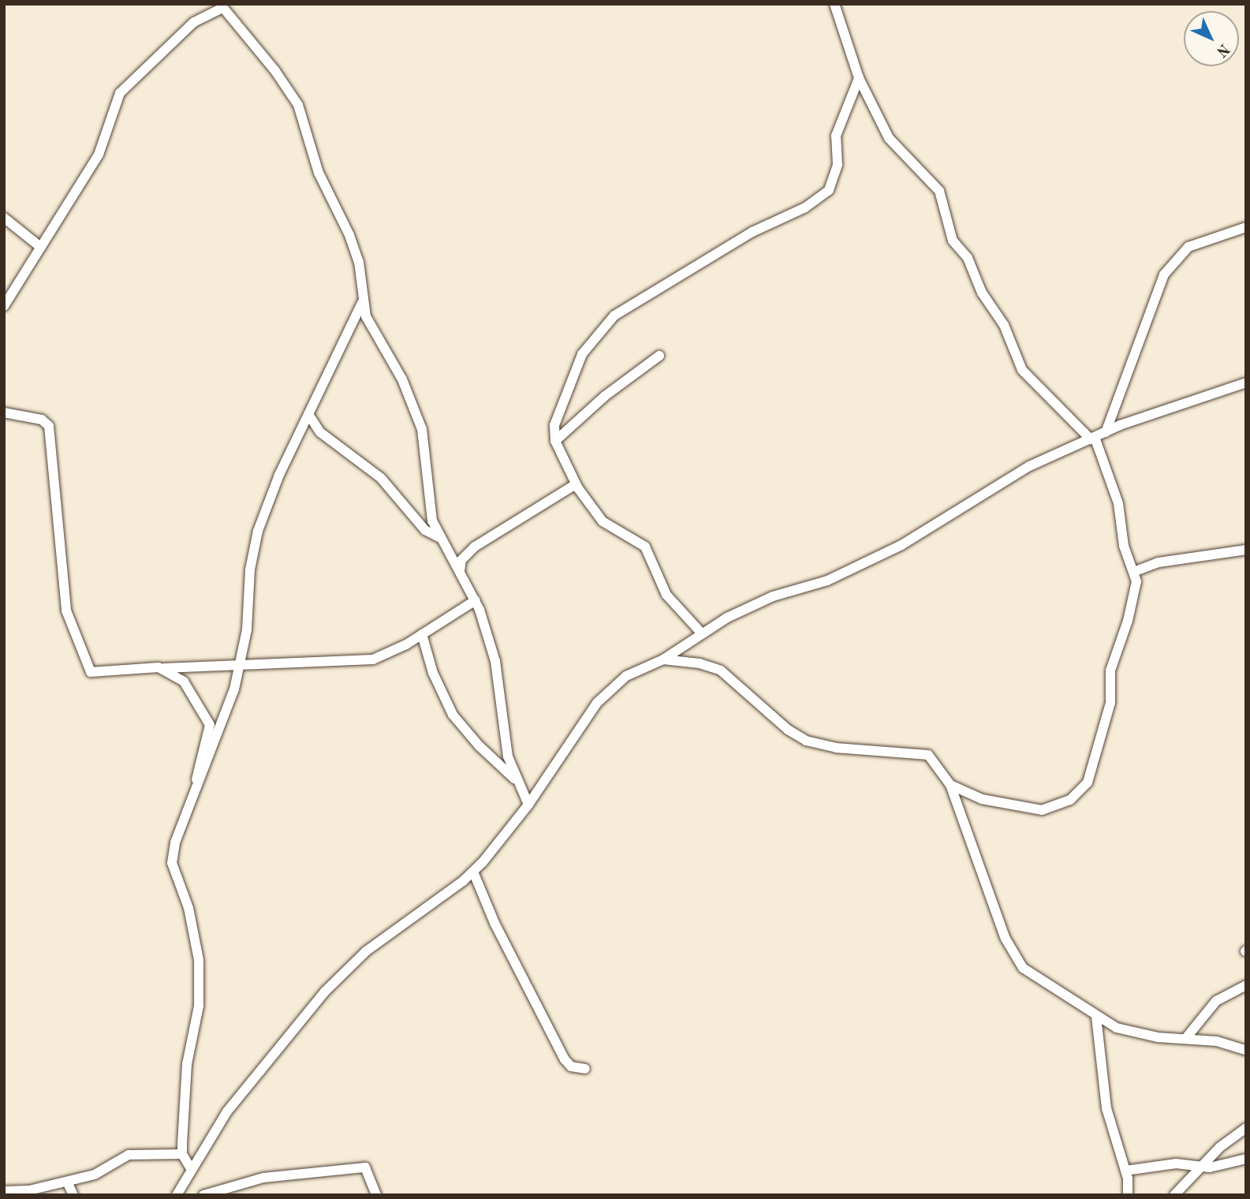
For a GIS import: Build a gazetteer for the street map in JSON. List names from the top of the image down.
{
  "north": "bottom right"
}
